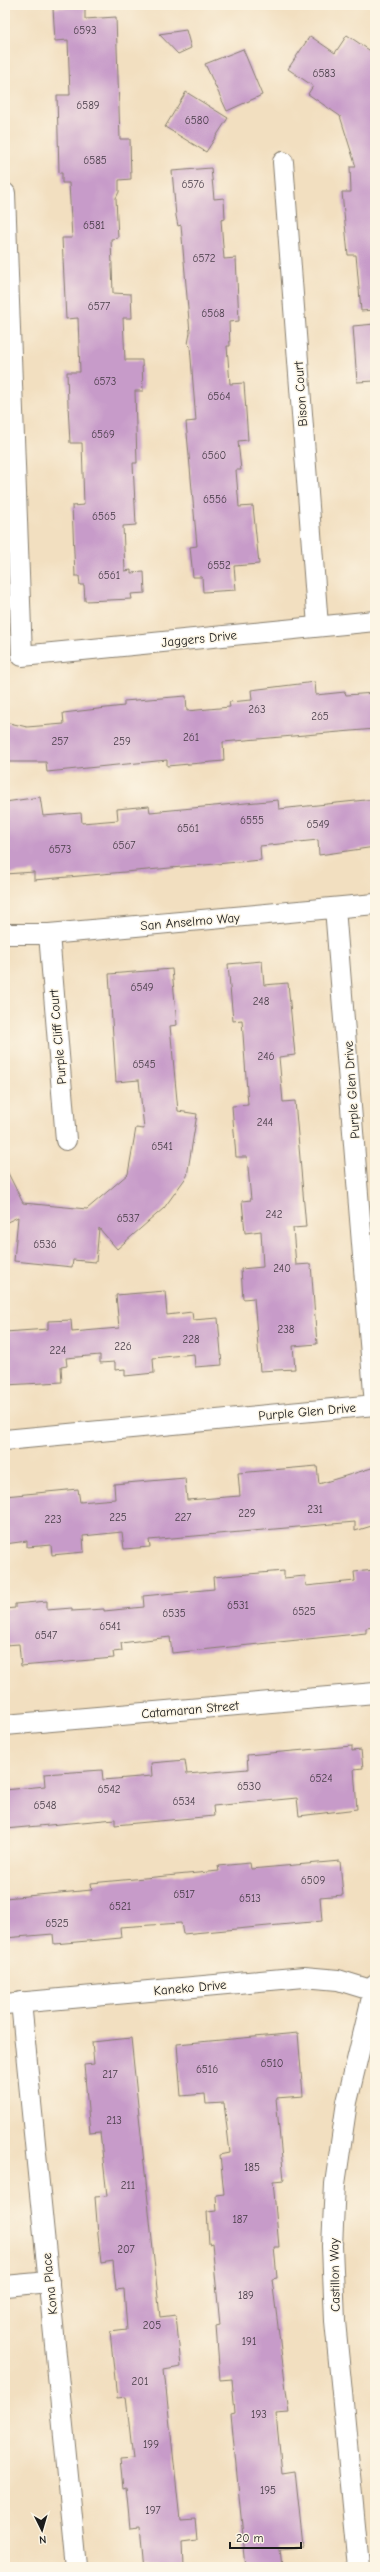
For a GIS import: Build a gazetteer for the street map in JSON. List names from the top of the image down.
{
  "streets": {
    "street": [
      "Bison Court",
      "Jaggers Drive",
      "San Anselmo Way",
      "Purple Cliff Court",
      "Purple Glen Drive",
      "Catamaran Street",
      "Kaneko Drive",
      "Castillon Way",
      "Kona Place"
    ]
  },
  "crossings": [
    ["Bison Court", "Jaggers Drive"],
    ["San Anselmo Way", "Purple Cliff Court"],
    ["San Anselmo Way", "Purple Glen Drive"],
    ["Kaneko Drive", "Castillon Way"],
    ["Kaneko Drive", "Kona Place"]
  ],
  "house_numbers": [
    "6593",
    "6583",
    "6589",
    "6580",
    "6585",
    "6576",
    "6581",
    "6572",
    "6577",
    "6568",
    "6573",
    "6564",
    "6569",
    "6560",
    "6556",
    "6565",
    "6552",
    "6561",
    "263",
    "265",
    "261",
    "257",
    "259",
    "6555",
    "6549",
    "6561",
    "6567",
    "6573",
    "6549",
    "248",
    "246",
    "6545",
    "244",
    "6541",
    "242",
    "6537",
    "6536",
    "240",
    "238",
    "228",
    "226",
    "224",
    "231",
    "229",
    "225",
    "227",
    "223",
    "6531",
    "6525",
    "6535",
    "6541",
    "6547",
    "6524",
    "6530",
    "6542",
    "6534",
    "6548",
    "6509",
    "6517",
    "6513",
    "6521",
    "6525",
    "6510",
    "6516",
    "217",
    "213",
    "185",
    "211",
    "187",
    "207",
    "189",
    "205",
    "191",
    "201",
    "193",
    "199",
    "195",
    "197"
  ],
  "scale_bar": "20 m",
  "north": "bottom"
}
